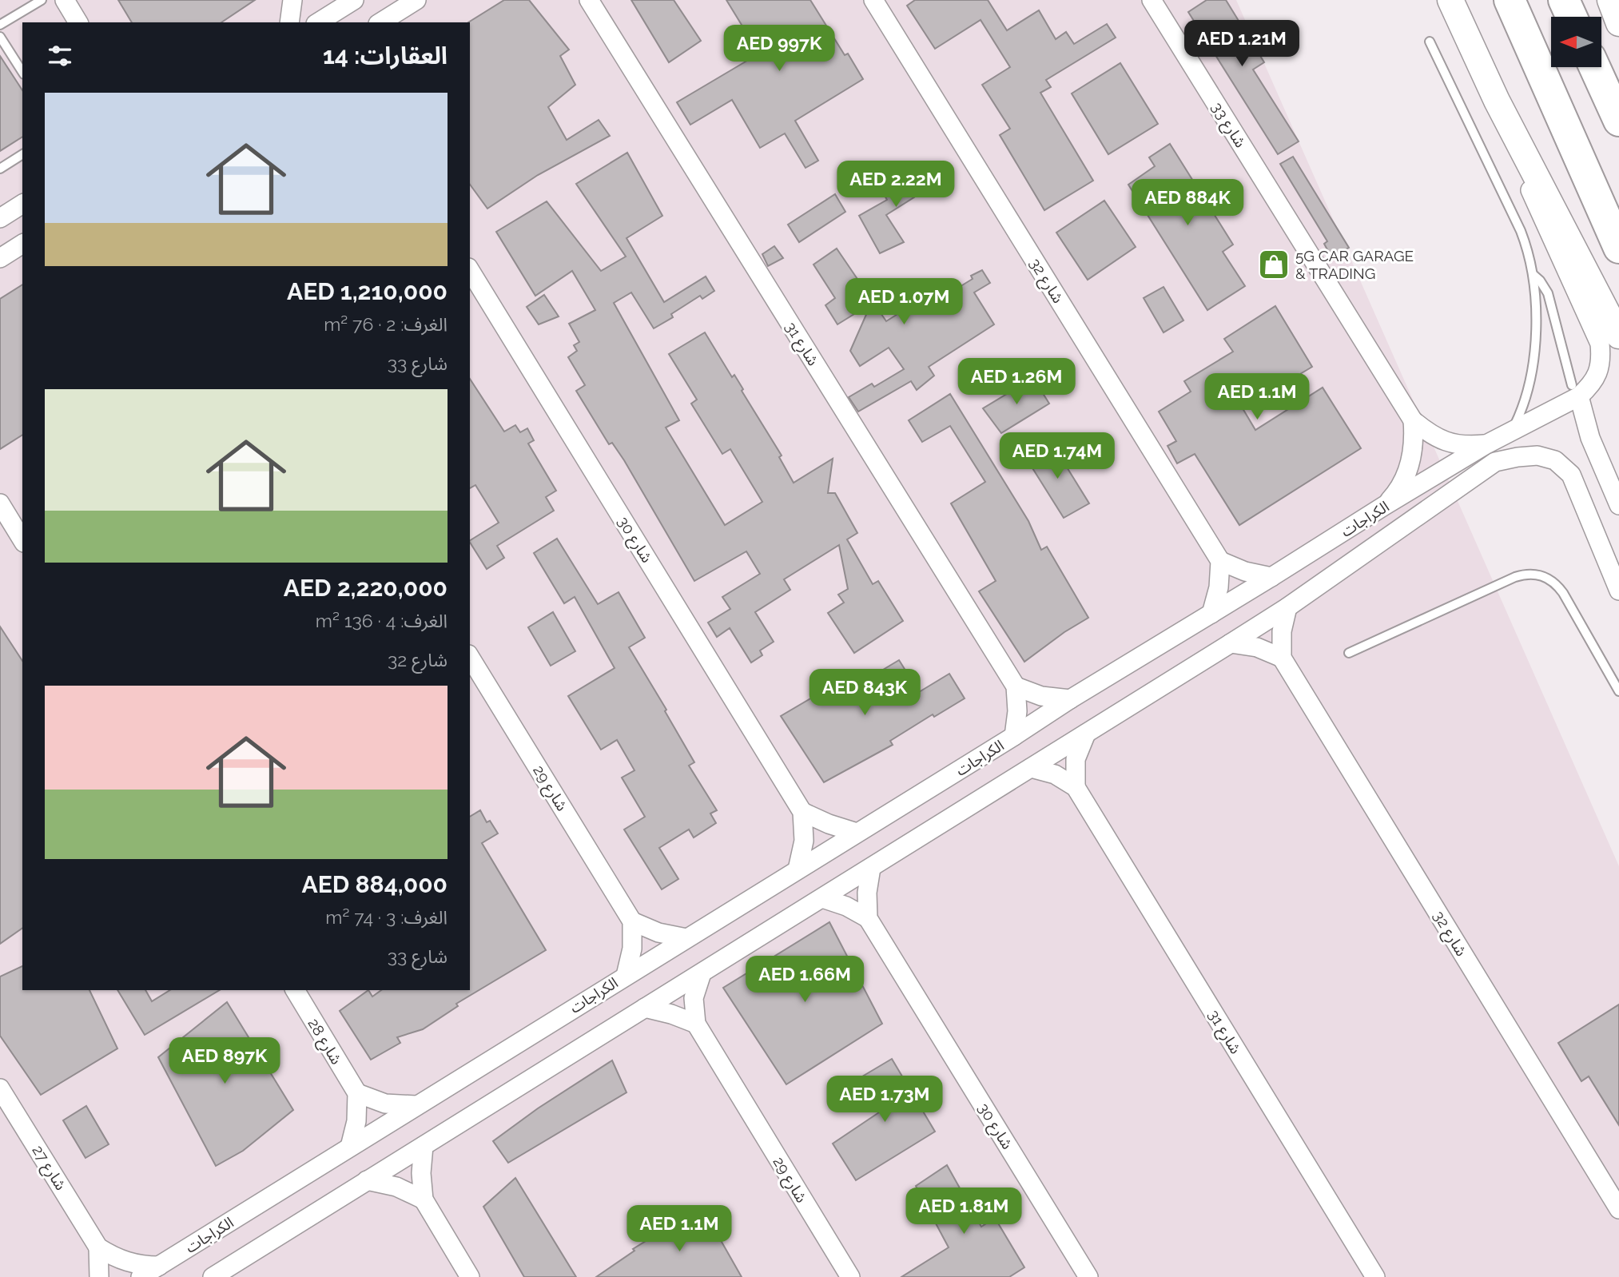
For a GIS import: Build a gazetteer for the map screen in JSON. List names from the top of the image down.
{
  "streets": {
    "street": [
      "شارع 33",
      "شارع 32",
      "شارع 31",
      "الكراجات",
      "شارع 30",
      "شارع 29",
      "شارع 28",
      "شارع 27"
    ]
  },
  "crossings": [
    ["شارع 33", "الكراجات"],
    ["شارع 31", "الكراجات"],
    ["الكراجات", "شارع 30"],
    ["الكراجات", "شارع 29"]
  ],
  "places": {
    "shop": ["5G CAR GARAGE & TRADING"]
  },
  "north": "left",
  "page": {
    "price": [
      "AED 1.21M",
      "AED 997K",
      "AED 2.22M",
      "AED 884K",
      "AED 1.07M",
      "AED 1.26M",
      "AED 1.1M",
      "AED 1.74M",
      "AED 843K",
      "AED 1.66M",
      "AED 897K",
      "AED 1.73M",
      "AED 1.81M",
      "AED 1.1M"
    ],
    "heading": "العقارات: 14",
    "list": [
      {
        "name": "AED 1,210,000",
        "note": "الغرف: 2 · 76 m² · شارع 33"
      },
      {
        "name": "AED 2,220,000",
        "note": "الغرف: 4 · 136 m² · شارع 32"
      },
      {
        "name": "AED 884,000",
        "note": "الغرف: 3 · 74 m² · شارع 33"
      }
    ]
  }
}
